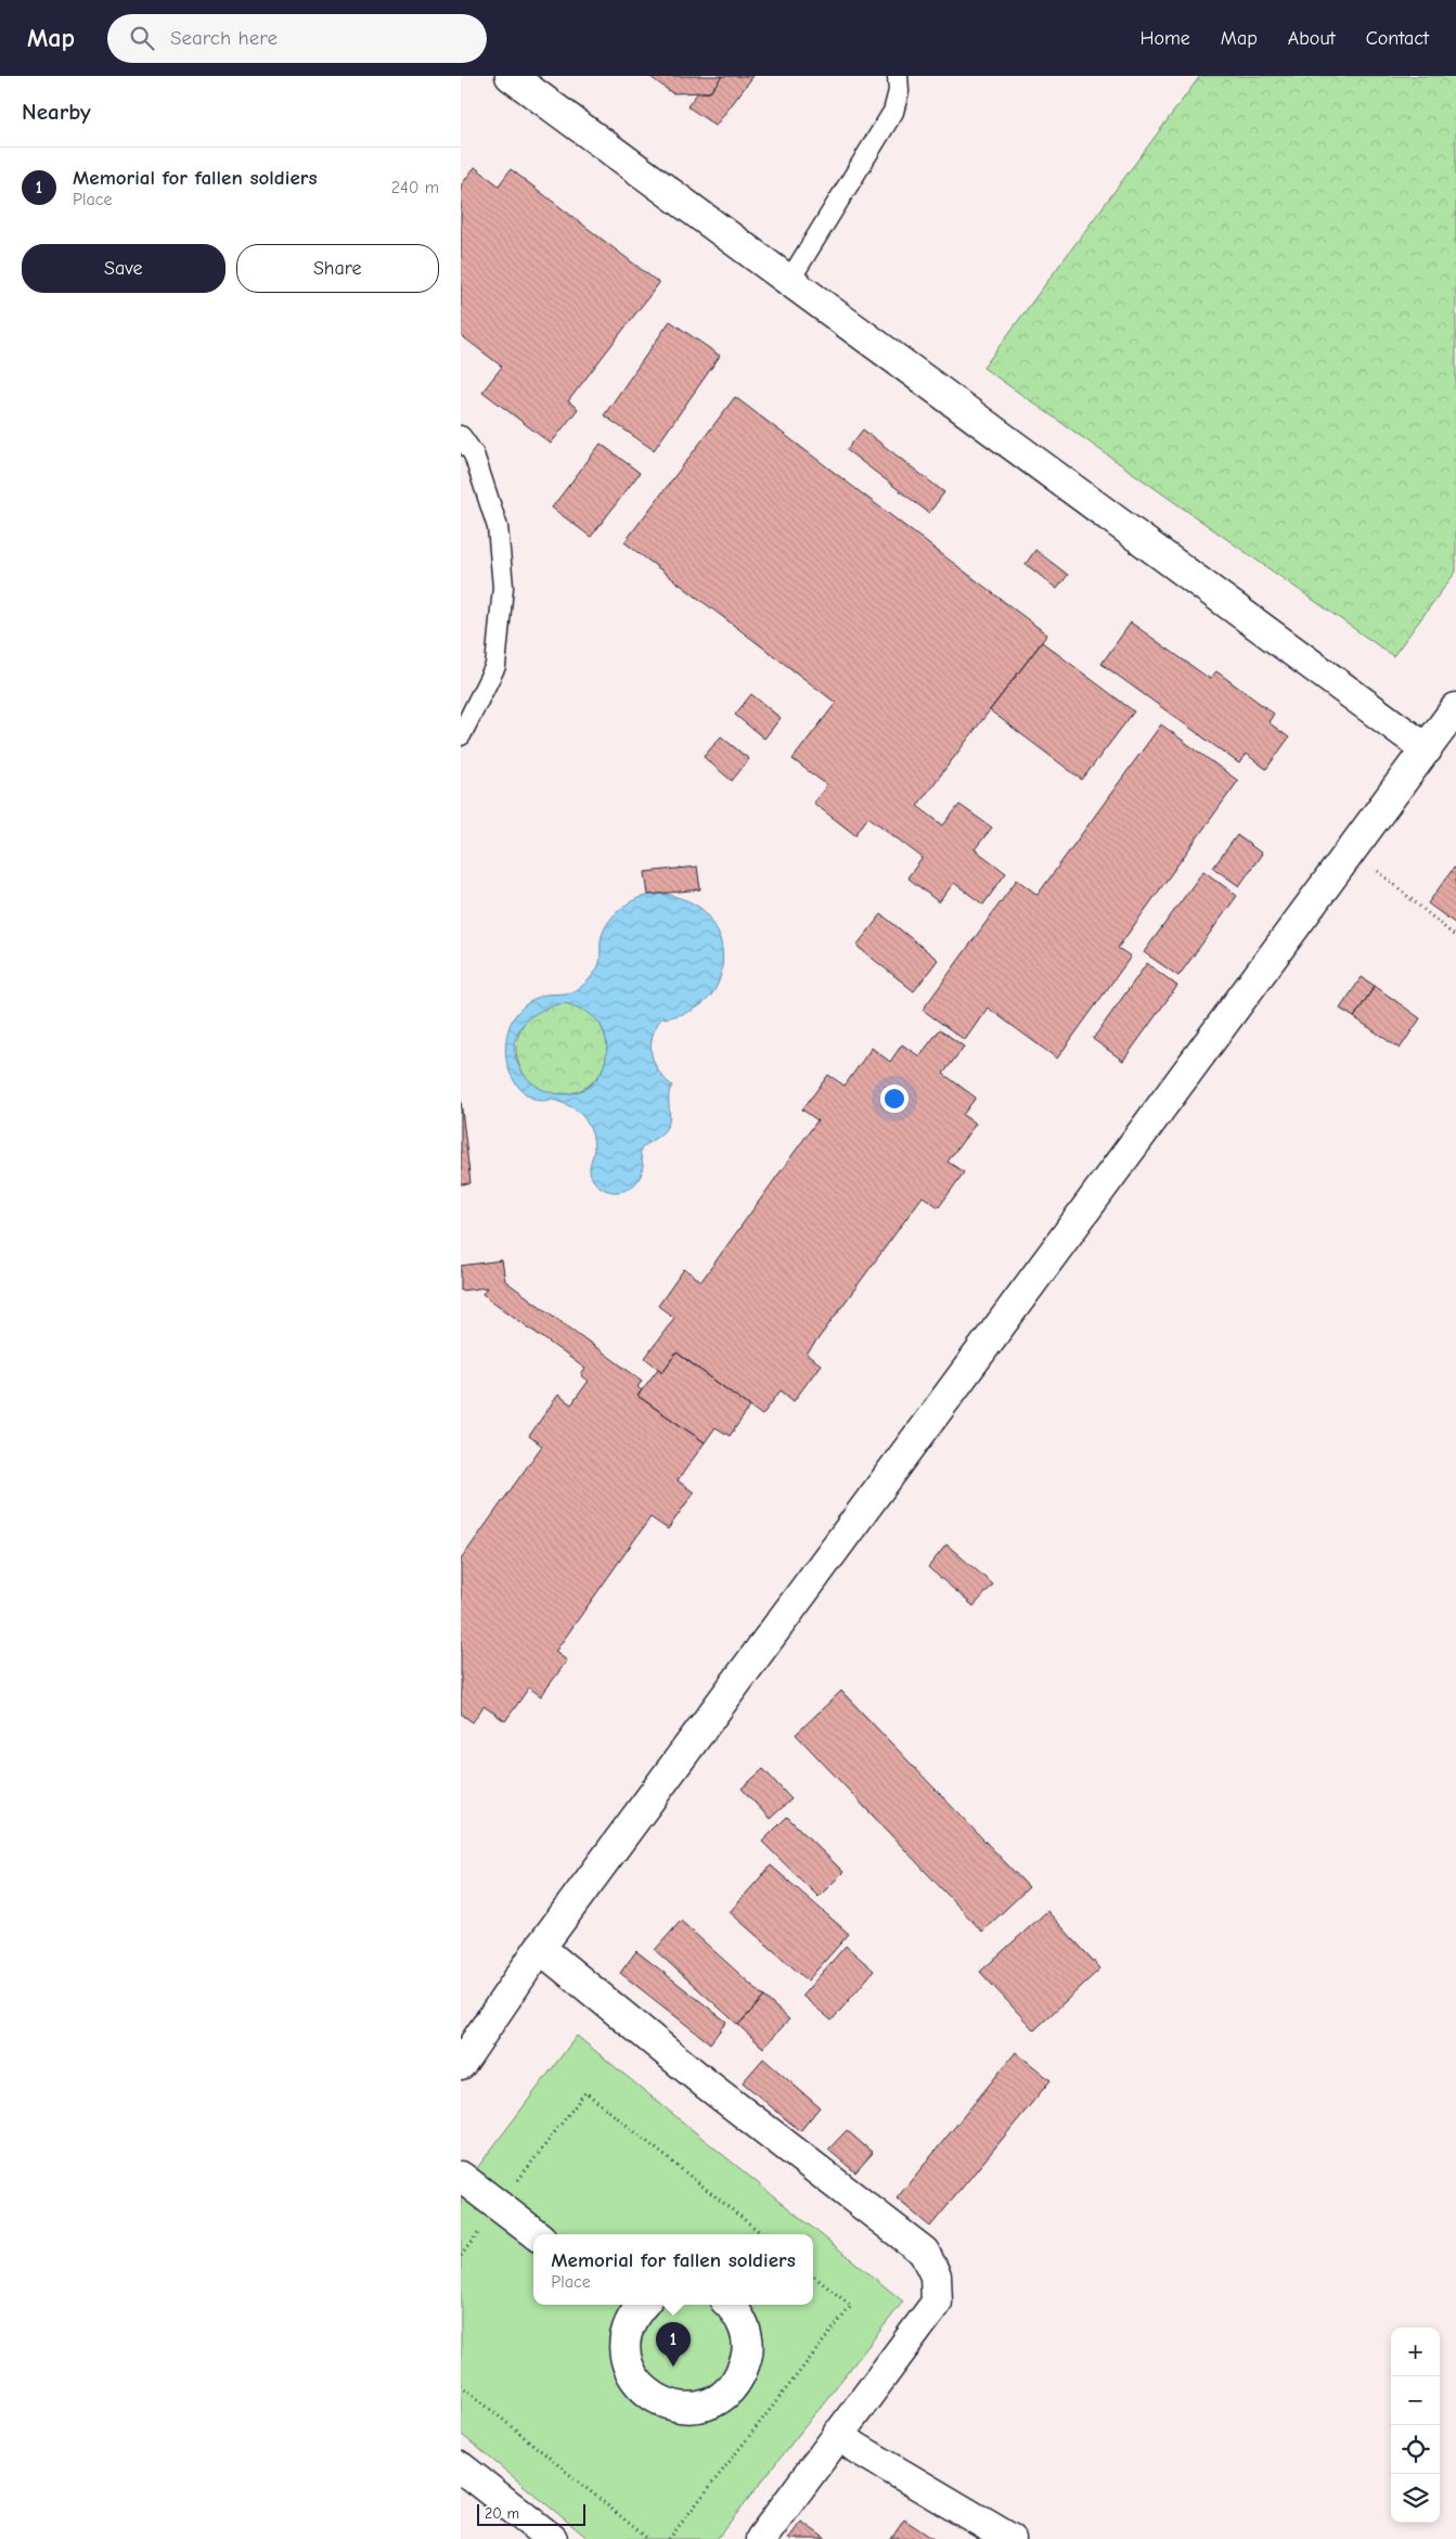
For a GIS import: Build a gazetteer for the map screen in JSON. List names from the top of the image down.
{
  "scale_bar": "20 m",
  "page": {
    "header": "Map",
    "search": "Search here",
    "nav": [
      "Home",
      "Map",
      "About",
      "Contact"
    ],
    "heading": "Nearby",
    "list": [
      {
        "mark": "1",
        "name": "Memorial for fallen soldiers",
        "note": "Place",
        "value": "240 m"
      }
    ],
    "buttons": ["Save", "Share"],
    "popup": ["Memorial for fallen soldiers", "Place"],
    "pins": "1",
    "map_buttons": ["+", "−"],
    "scale": "20 m"
  }
}
